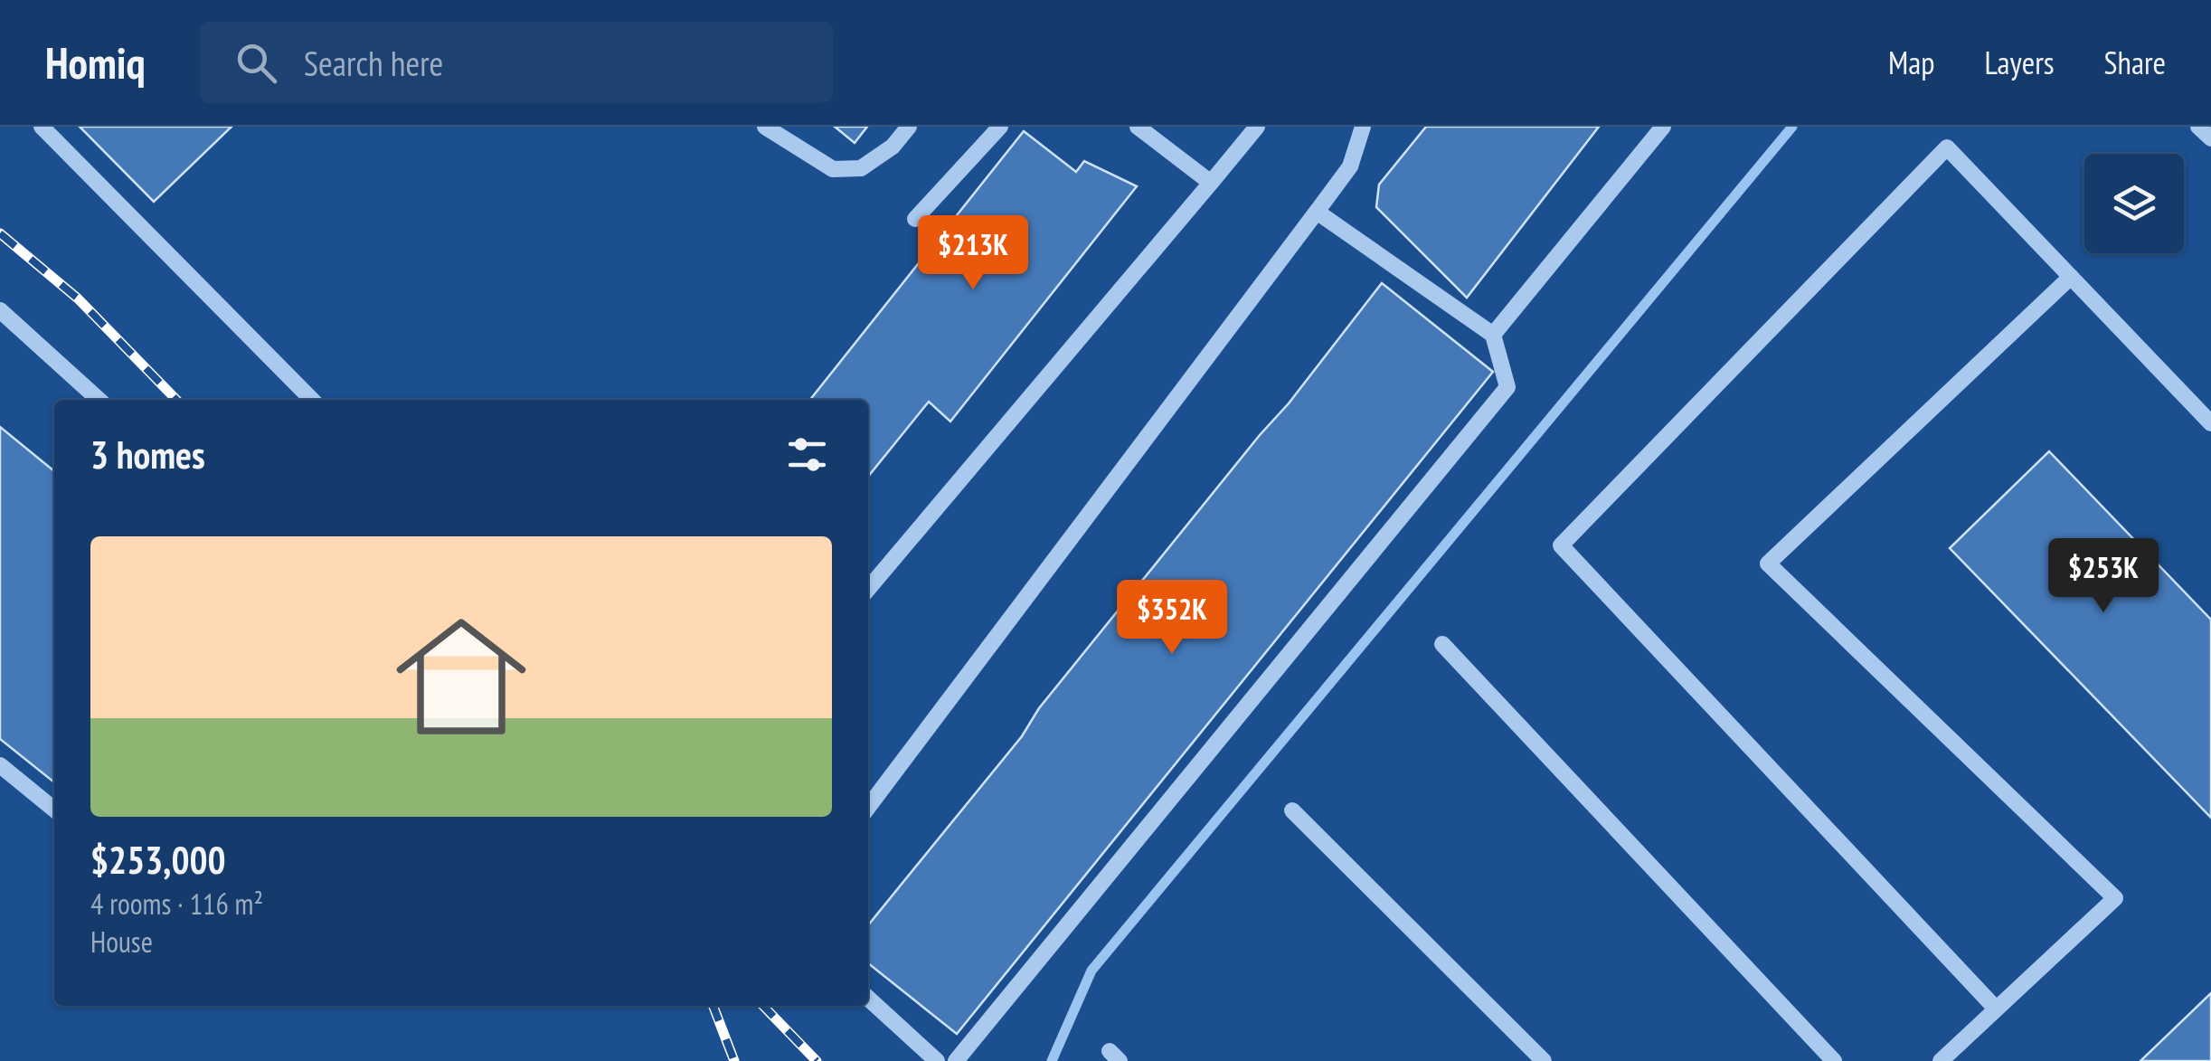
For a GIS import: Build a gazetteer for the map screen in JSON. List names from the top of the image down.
{
  "page": {
    "header": "Homiq",
    "search": "Search here",
    "nav": ["Map", "Layers", "Share"],
    "price": ["$213K", "$253K", "$352K"],
    "heading": "3 homes",
    "list": [
      {
        "name": "$253,000",
        "note": "4 rooms · 116 m² · House"
      }
    ]
  }
}
